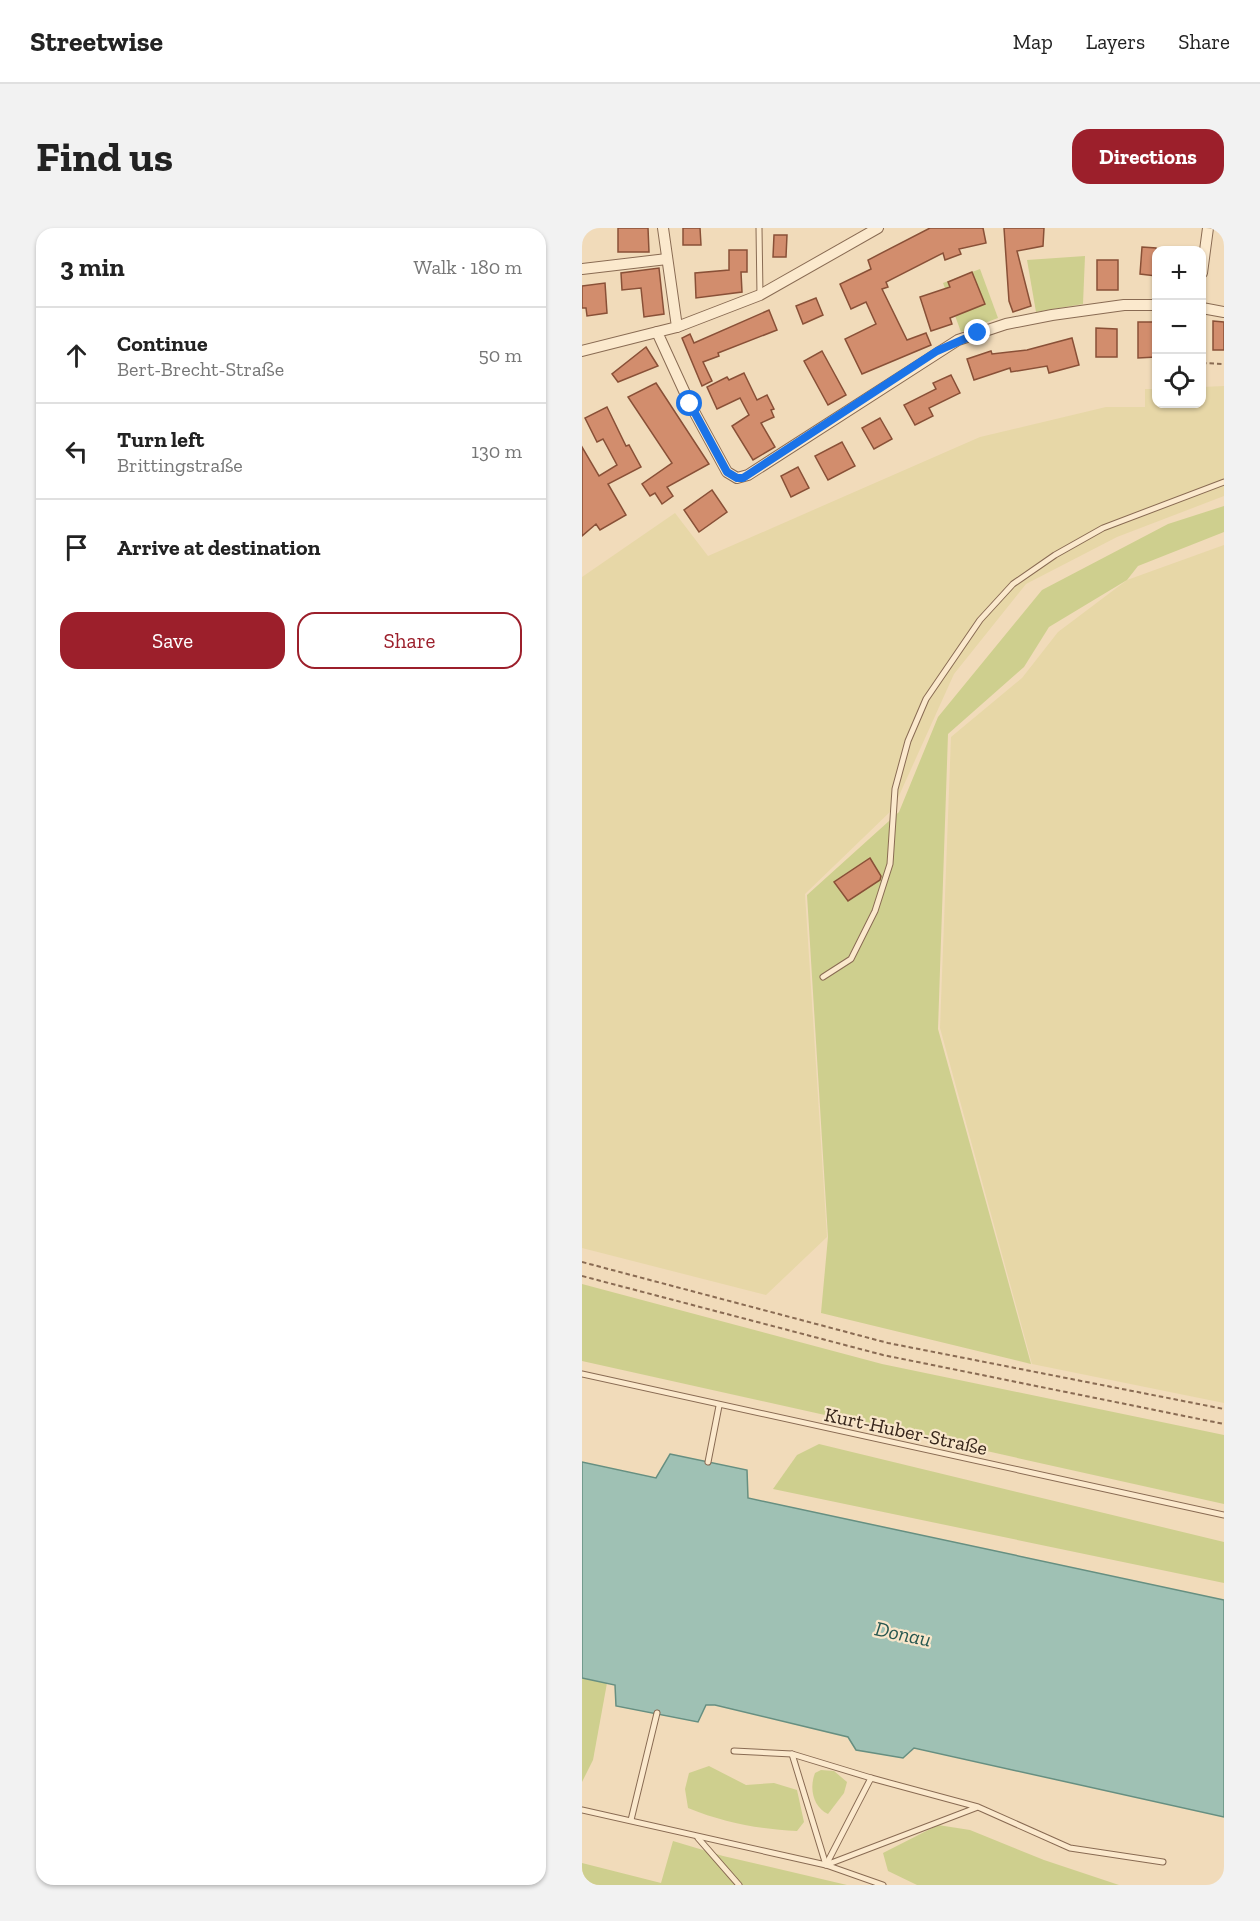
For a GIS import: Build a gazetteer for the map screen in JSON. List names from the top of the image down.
{
  "streets": {
    "lane": ["Kurt-Huber-Straße"]
  },
  "water": ["Donau"],
  "page": {
    "header": "Streetwise",
    "nav": ["Map", "Layers", "Share"],
    "buttons": [
      "Directions",
      ["Save", "Share"]
    ],
    "title": "Find us",
    "heading": ["3 min", "Walk · 180 m"],
    "map_buttons": ["+", "−"],
    "list": [
      ["Continue", "Bert-Brecht-Straße", "50 m"],
      ["Turn left", "Brittingstraße", "130 m"],
      "Arrive at destination"
    ]
  }
}
